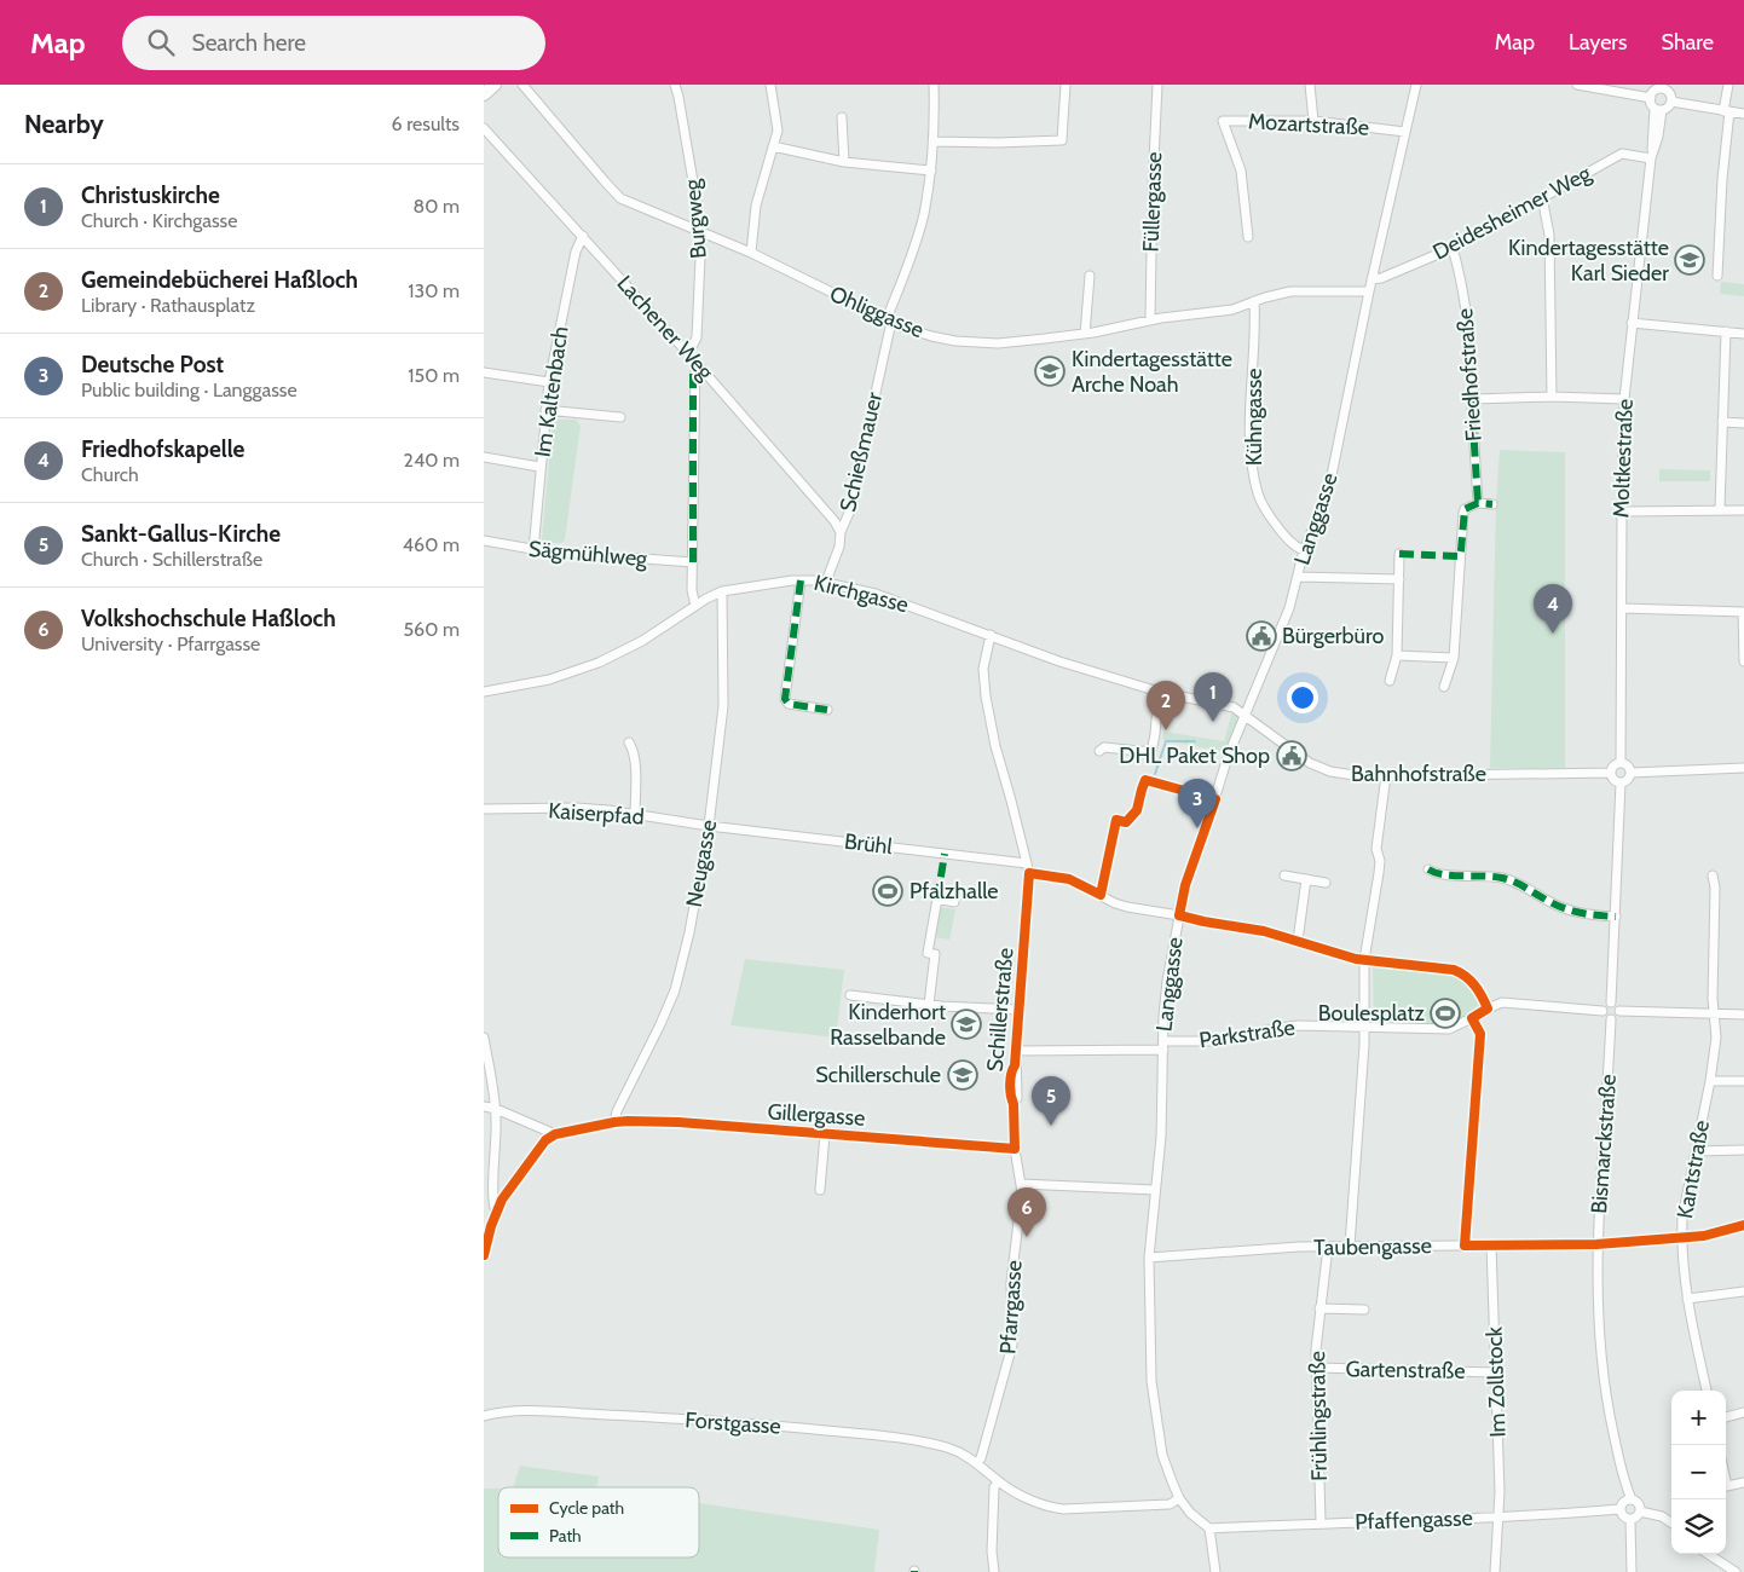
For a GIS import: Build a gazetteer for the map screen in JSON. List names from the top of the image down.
{
  "streets": {
    "street": [
      "Mozartstraße",
      "Füllergasse",
      "Deidesheimer Weg",
      "Burgweg",
      "Ohliggasse",
      "Lachener Weg",
      "Friedhofstraße",
      "Im Kaltenbach",
      "Kühngasse",
      "Schießmauer",
      "Moltkestraße",
      "Langgasse",
      "Sägmühlweg",
      "Kirchgasse",
      "Bahnhofstraße",
      "Kaiserpfad",
      "Brühl",
      "Neugasse",
      "Schillerstraße",
      "Parkstraße",
      "Gillergasse",
      "Bismarckstraße",
      "Kantstraße",
      "Taubengasse",
      "Pfarrgasse",
      "Gartenstraße",
      "Im Zollstock",
      "Frühlingstraße",
      "Forstgasse",
      "Pfaffengasse"
    ]
  },
  "crossings": [
    ["Mozartstraße", "Langgasse"],
    ["Füllergasse", "Ohliggasse"],
    ["Deidesheimer Weg", "Friedhofstraße"],
    ["Deidesheimer Weg", "Moltkestraße"],
    ["Deidesheimer Weg", "Langgasse"],
    ["Burgweg", "Ohliggasse"],
    ["Burgweg", "Lachener Weg"],
    ["Ohliggasse", "Kühngasse"],
    ["Ohliggasse", "Schießmauer"],
    ["Ohliggasse", "Langgasse"],
    ["Lachener Weg", "Im Kaltenbach"],
    ["Lachener Weg", "Schießmauer"],
    ["Im Kaltenbach", "Sägmühlweg"],
    ["Kühngasse", "Langgasse"],
    ["Schießmauer", "Kirchgasse"],
    ["Moltkestraße", "Bahnhofstraße"],
    ["Langgasse", "Kirchgasse"],
    ["Langgasse", "Bahnhofstraße"],
    ["Langgasse", "Brühl"],
    ["Langgasse", "Parkstraße"],
    ["Langgasse", "Taubengasse"],
    ["Langgasse", "Forstgasse"],
    ["Langgasse", "Pfaffengasse"],
    ["Kirchgasse", "Bahnhofstraße"],
    ["Kirchgasse", "Neugasse"],
    ["Kirchgasse", "Schillerstraße"],
    ["Kaiserpfad", "Brühl"],
    ["Kaiserpfad", "Neugasse"],
    ["Brühl", "Neugasse"],
    ["Brühl", "Schillerstraße"],
    ["Neugasse", "Gillergasse"],
    ["Schillerstraße", "Parkstraße"],
    ["Schillerstraße", "Gillergasse"],
    ["Schillerstraße", "Pfarrgasse"],
    ["Gillergasse", "Pfarrgasse"],
    ["Bismarckstraße", "Taubengasse"],
    ["Bismarckstraße", "Pfaffengasse"],
    ["Kantstraße", "Taubengasse"],
    ["Taubengasse", "Im Zollstock"],
    ["Taubengasse", "Frühlingstraße"],
    ["Pfarrgasse", "Forstgasse"],
    ["Gartenstraße", "Im Zollstock"],
    ["Gartenstraße", "Frühlingstraße"],
    ["Im Zollstock", "Pfaffengasse"],
    ["Frühlingstraße", "Pfaffengasse"]
  ],
  "places": {
    "school or university": [
      "Kindertagesstätte Karl Sieder",
      "Kindertagesstätte Arche Noah",
      "Kinderhort Rasselbande",
      "Schillerschule"
    ],
    "public building": ["Bürgerbüro", "DHL Paket Shop"],
    "sports": ["Pfalzhalle", "Boulesplatz"]
  },
  "legend": ["Cycle path", "Path"],
  "page": {
    "header": "Map",
    "search": "Search here",
    "nav": ["Map", "Layers", "Share"],
    "heading": ["Nearby", "6 results"],
    "list": [
      {
        "mark": "1",
        "name": "Christuskirche",
        "note": "Church · Kirchgasse",
        "value": "80 m"
      },
      {
        "mark": "2",
        "name": "Gemeindebücherei Haßloch",
        "note": "Library · Rathausplatz",
        "value": "130 m"
      },
      {
        "mark": "3",
        "name": "Deutsche Post",
        "note": "Public building · Langgasse",
        "value": "150 m"
      },
      {
        "mark": "4",
        "name": "Friedhofskapelle",
        "note": "Church",
        "value": "240 m"
      },
      {
        "mark": "5",
        "name": "Sankt-Gallus-Kirche",
        "note": "Church · Schillerstraße",
        "value": "460 m"
      },
      {
        "mark": "6",
        "name": "Volkshochschule Haßloch",
        "note": "University · Pfarrgasse",
        "value": "560 m"
      }
    ],
    "pins": [
      "4",
      "1",
      "2",
      "3",
      "5",
      "6"
    ],
    "map_buttons": ["+", "−"]
  }
}
